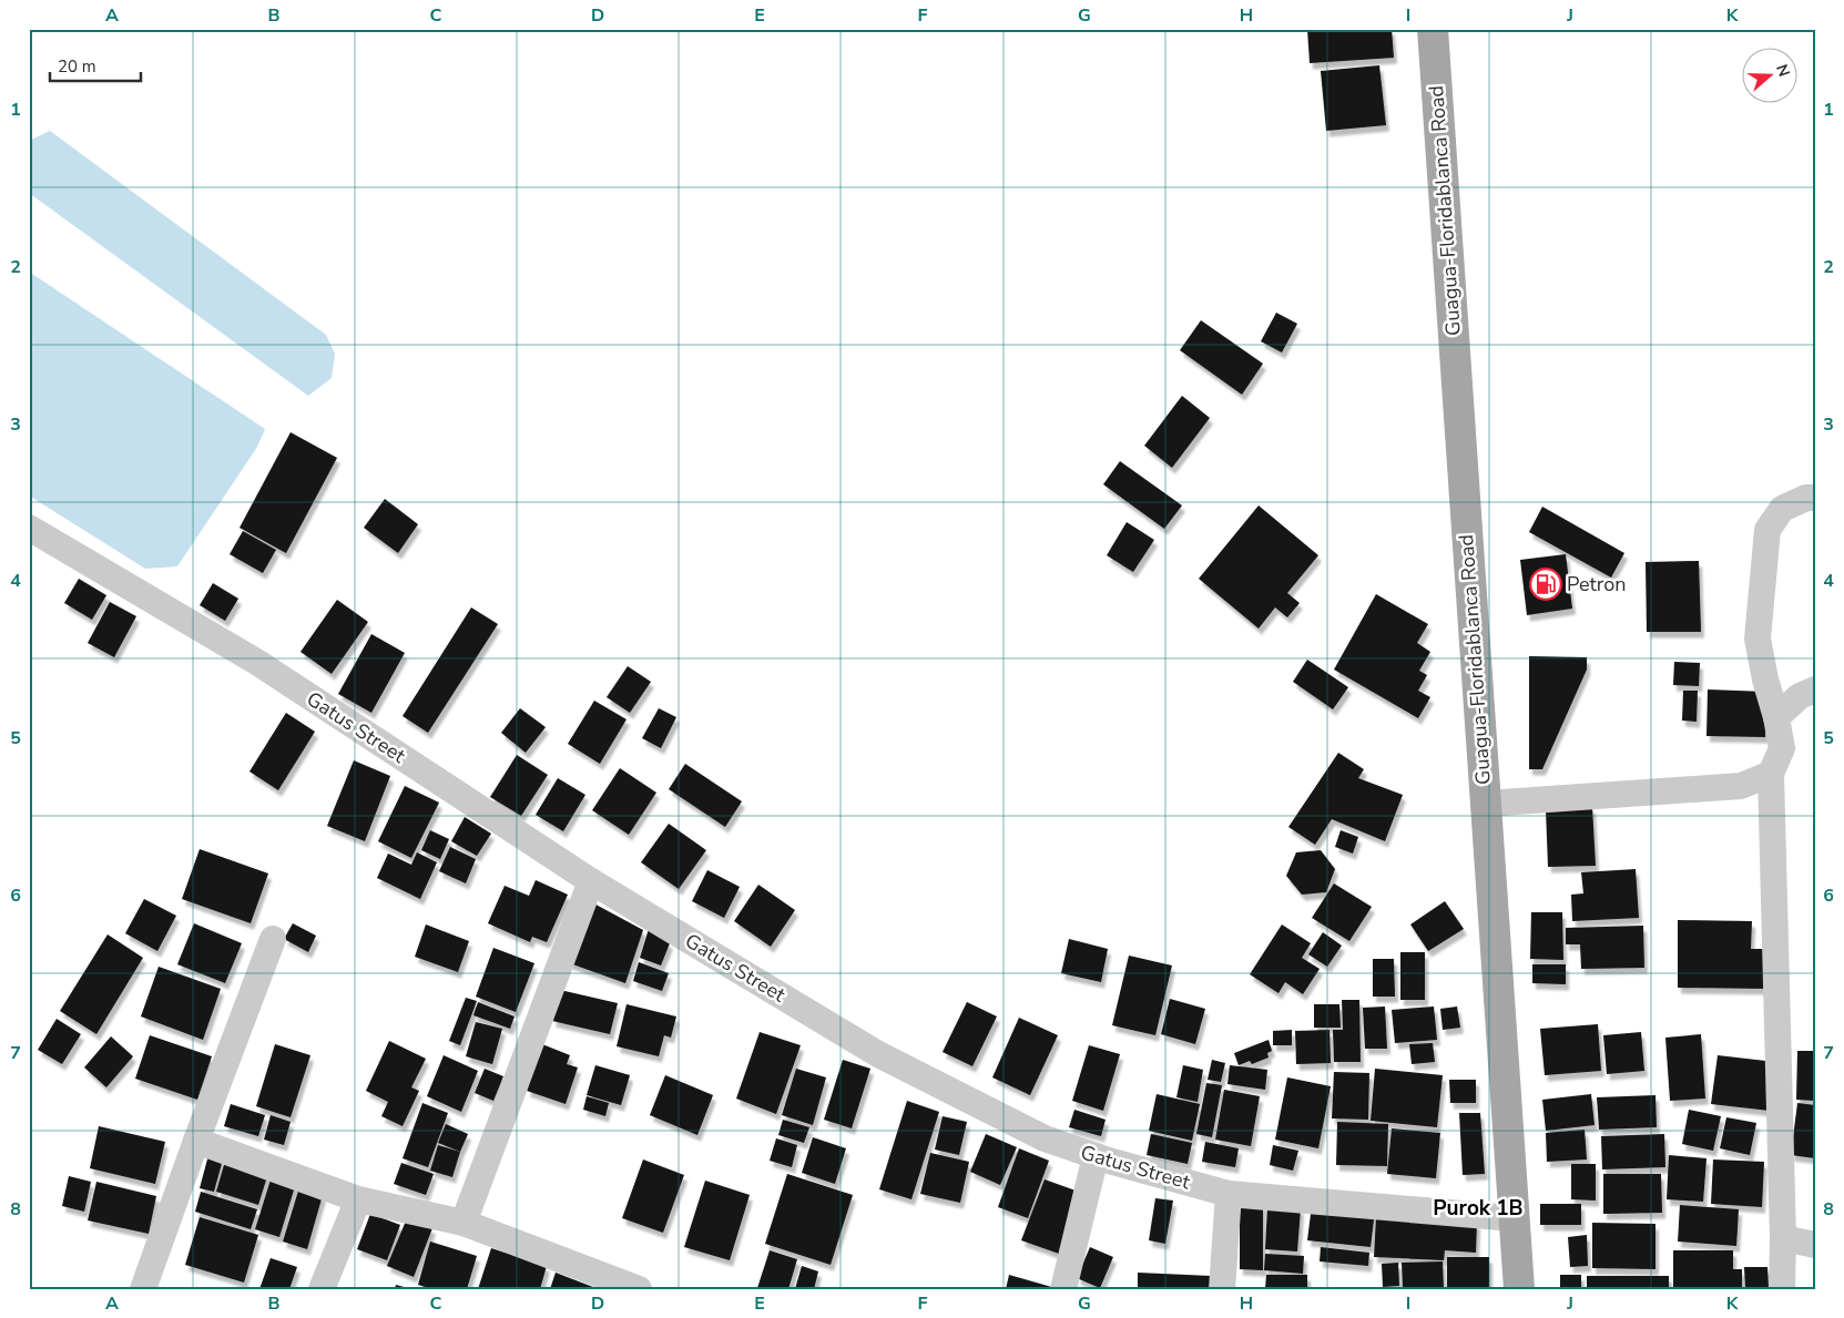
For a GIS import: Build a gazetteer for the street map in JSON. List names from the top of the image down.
{
  "streets": {
    "main road": ["Guagua-Floridablanca Road"],
    "street": ["Gatus Street"]
  },
  "crossings": [
    ["Guagua-Floridablanca Road", "Gatus Street"]
  ],
  "districts": ["Purok 1B"],
  "places": {
    "fuel station": ["Petron"]
  },
  "scale_bar": "20 m",
  "north": "right",
  "grid": {
    "columns": [
      "A",
      "B",
      "C",
      "D",
      "E",
      "F",
      "G",
      "H",
      "I",
      "J",
      "K"
    ],
    "rows": [
      "1",
      "2",
      "3",
      "4",
      "5",
      "6",
      "7",
      "8"
    ]
  }
}
